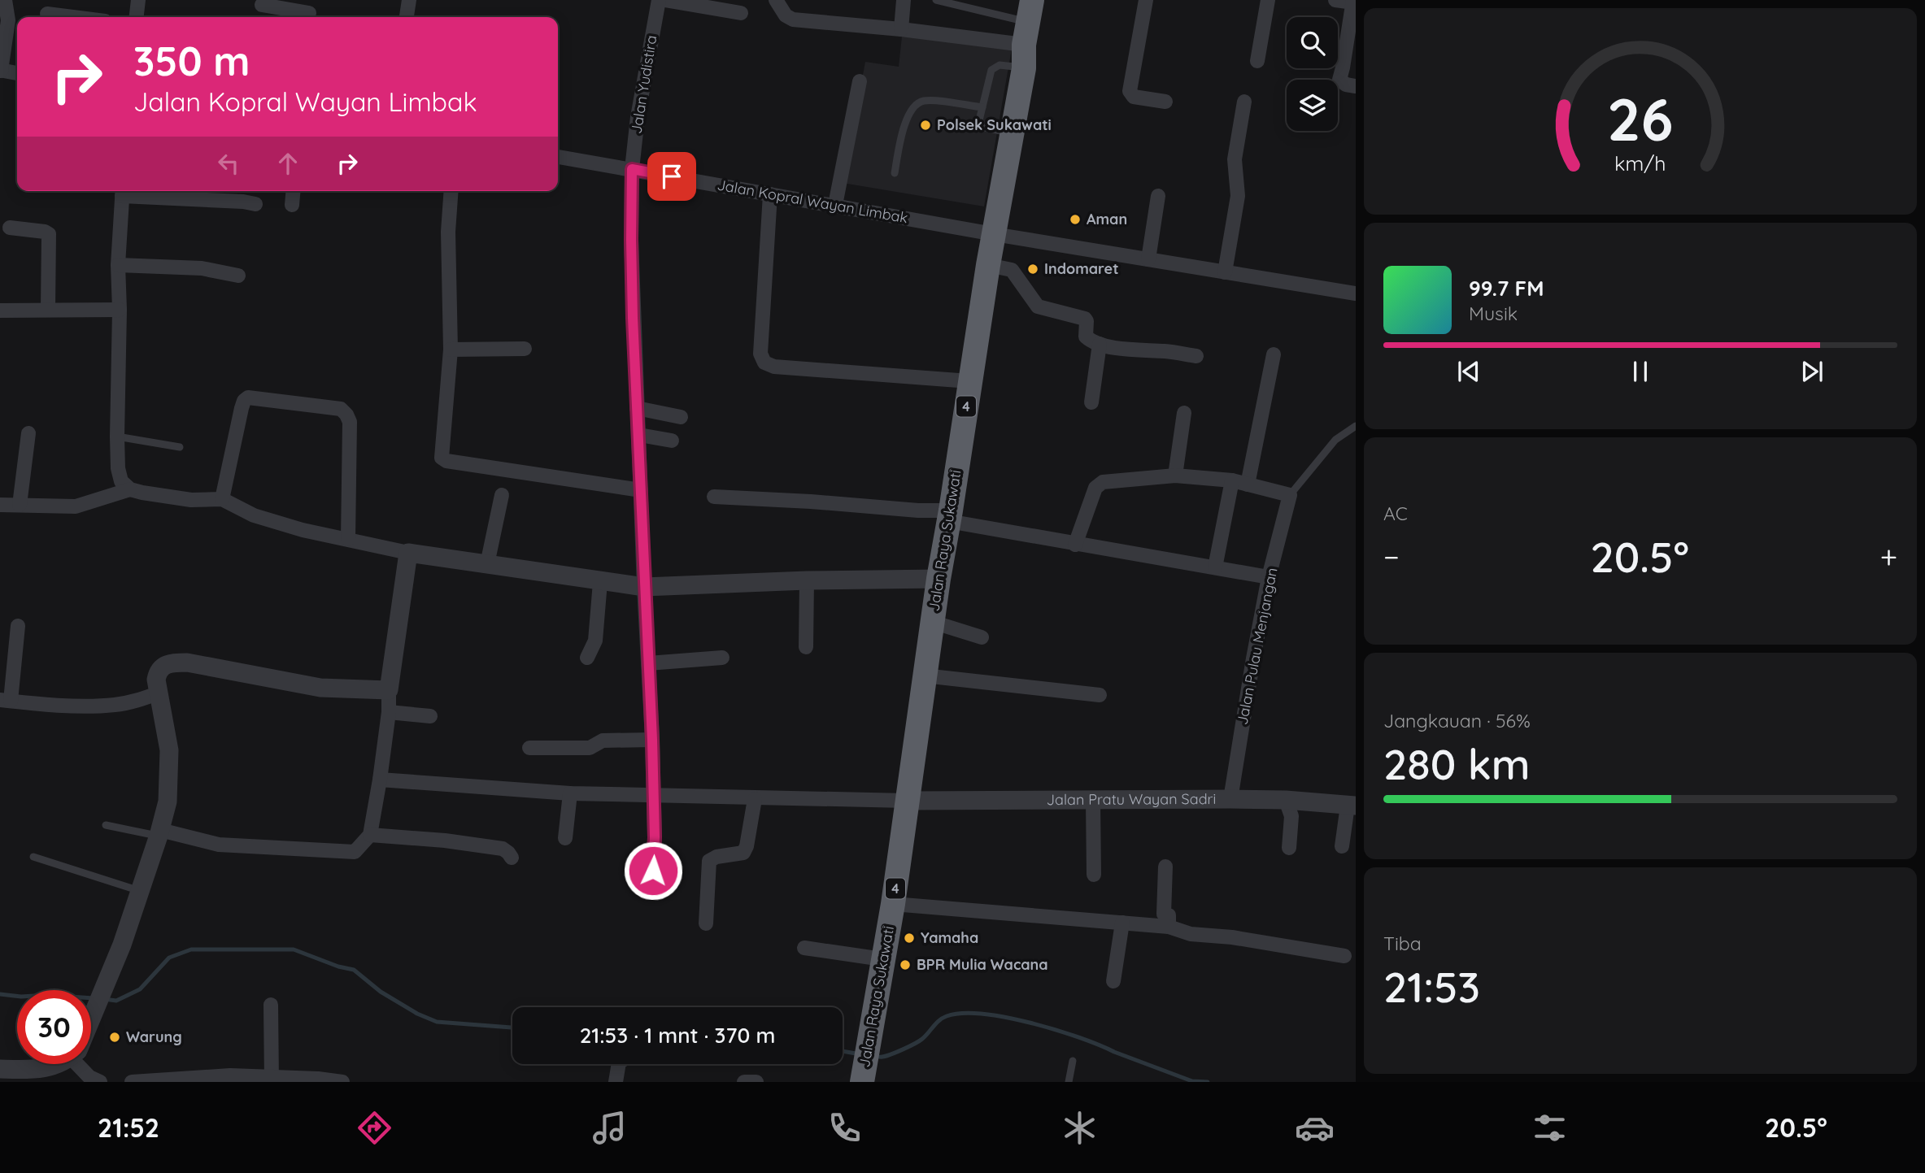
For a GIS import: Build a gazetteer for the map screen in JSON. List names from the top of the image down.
{
  "streets": {
    "highway": ["4", "Jalan Raya Sukawati"],
    "street": [
      "Jalan Yudistira",
      "Jalan Kopral Wayan Limbak",
      "Jalan Pulau Menjangan",
      "Jalan Pratu Wayan Sadri"
    ]
  },
  "crossings": [
    ["Jalan Yudistira", "Jalan Kopral Wayan Limbak"],
    ["Jalan Kopral Wayan Limbak", "Jalan Raya Sukawati"],
    ["Jalan Raya Sukawati", "Jalan Pratu Wayan Sadri"],
    ["Jalan Pulau Menjangan", "Jalan Pratu Wayan Sadri"]
  ],
  "places": [
    "Polsek Sukawati",
    "Aman",
    "Indomaret",
    "Yamaha",
    "BPR Mulia Wacana",
    "Warung"
  ],
  "page": {
    "turn": ["350 m", "Jalan Kopral Wayan Limbak"],
    "song": ["99.7 FM", "Musik"],
    "tile": [
      "AC",
      ["Jangkauan · 56%", "280 km"],
      ["Tiba", "21:53"]
    ],
    "heat": ["−", "20.5°", "+"],
    "limit": "30",
    "trip": "21:53 · 1 mnt · 370 m",
    "tabs": ["21:52", "20.5°"],
    "gauge": ["26", "km/h"]
  }
}
